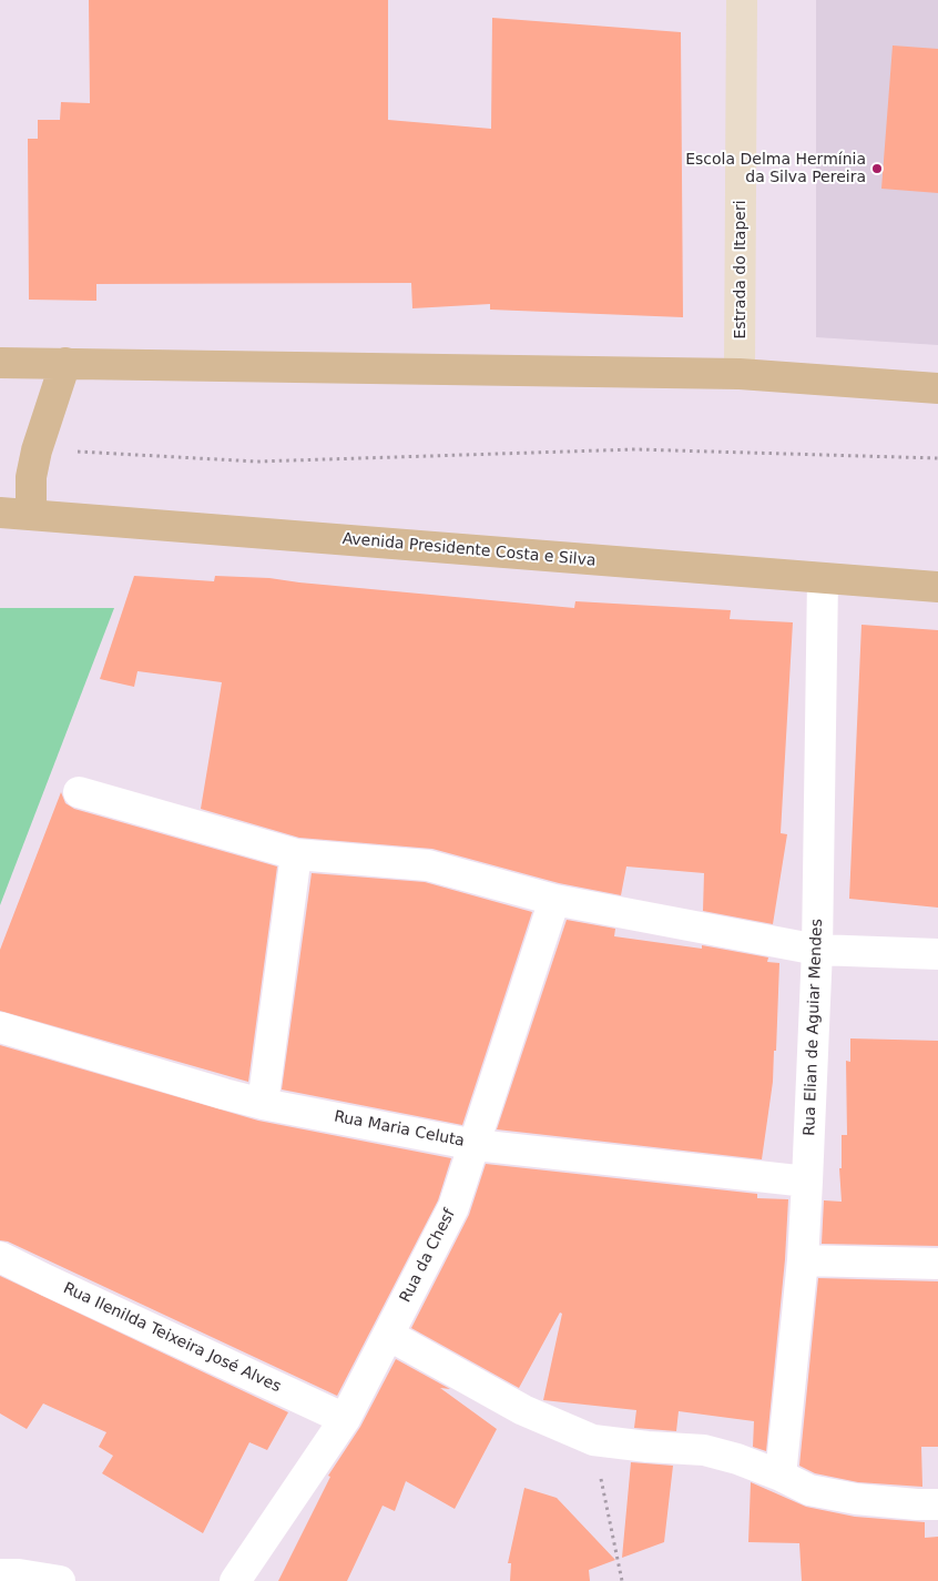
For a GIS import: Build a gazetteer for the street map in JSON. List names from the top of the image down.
{
  "streets": {
    "main road": ["Avenida Presidente Costa e Silva"],
    "street": [
      "Estrada do Itaperi",
      "Rua Elian de Aguiar Mendes",
      "Rua Maria Celuta",
      "Rua da Chesf",
      "Rua Ilenilda Teixeira José Alves"
    ]
  },
  "crossings": [
    ["Avenida Presidente Costa e Silva", "Rua Elian de Aguiar Mendes"],
    ["Rua Elian de Aguiar Mendes", "Rua Maria Celuta"],
    ["Rua Maria Celuta", "Rua da Chesf"],
    ["Rua da Chesf", "Rua Ilenilda Teixeira José Alves"]
  ],
  "places": ["Escola Delma Hermínia da Silva Pereira"]
}
